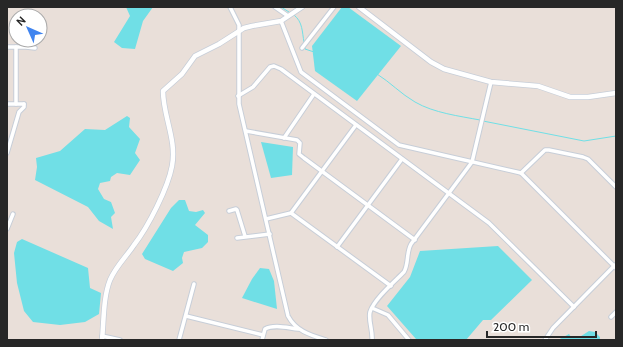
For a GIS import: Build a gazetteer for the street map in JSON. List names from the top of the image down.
{
  "scale_bar": "200 m",
  "north": "top left"
}
